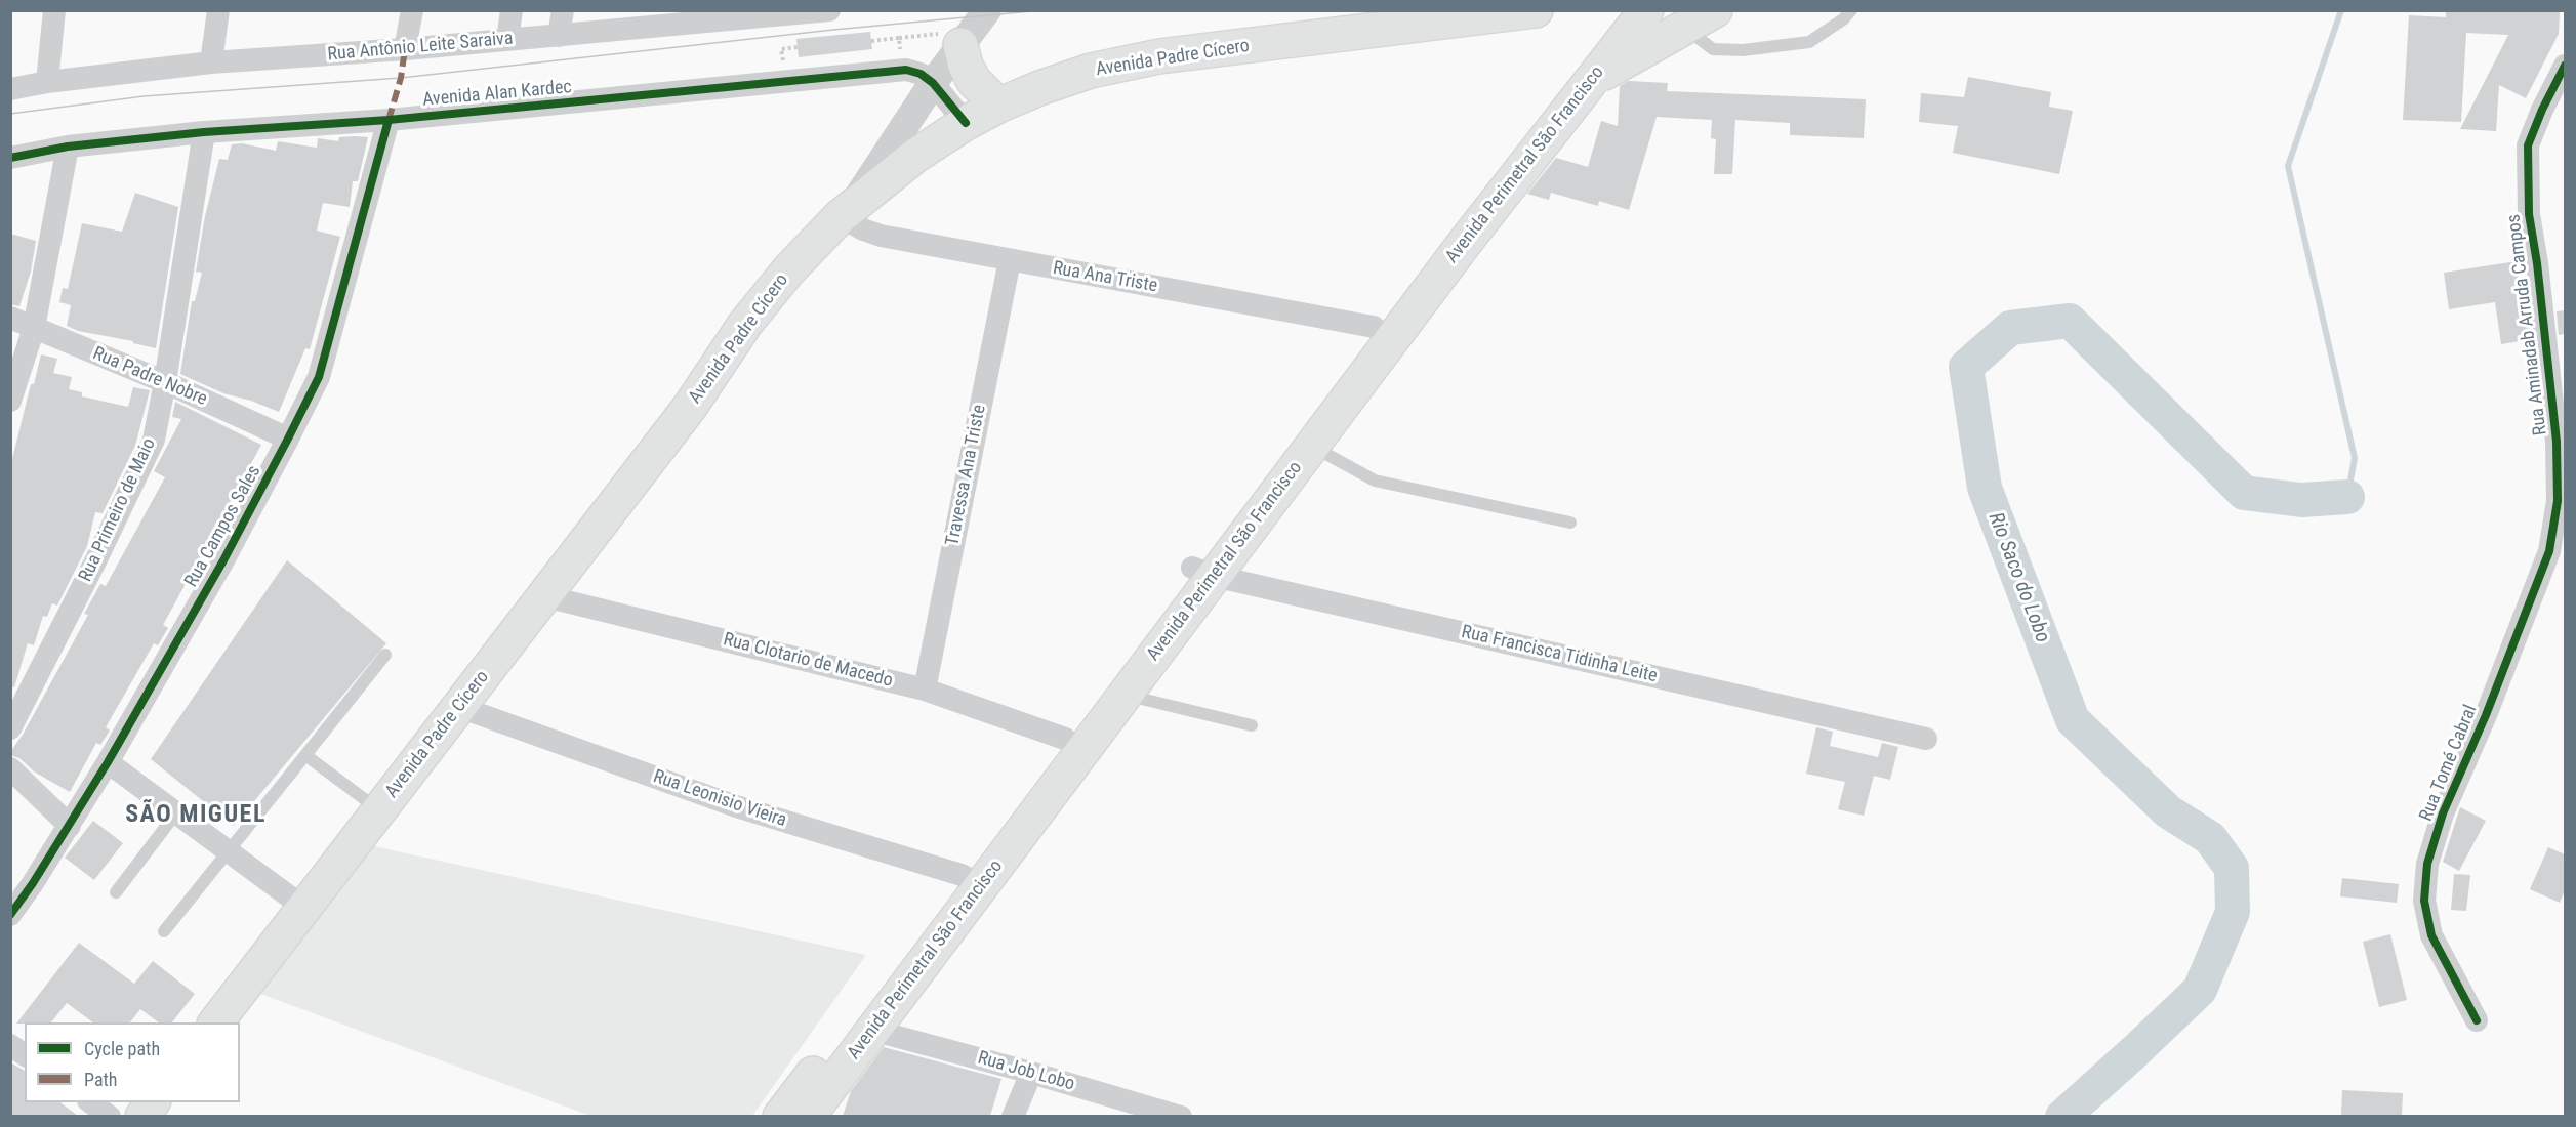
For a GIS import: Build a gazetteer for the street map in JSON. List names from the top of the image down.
{
  "streets": {
    "main road": ["Avenida Padre Cícero", "Avenida Perimetral São Francisco"],
    "street": [
      "Rua Antônio Leite Saraiva",
      "Avenida Alan Kardec",
      "Rua Ana Triste",
      "Rua Aminadab Arruda Campos",
      "Rua Padre Nobre",
      "Travessa Ana Triste",
      "Rua Primeiro de Maio",
      "Rua Campos Sales",
      "Rua Francisca Tidinha Leite",
      "Rua Clotario de Macedo",
      "Rua Tomé Cabral",
      "Rua Leonisio Vieira",
      "Rua Job Lobo"
    ]
  },
  "crossings": [
    ["Avenida Padre Cícero", "Avenida Alan Kardec"],
    ["Avenida Padre Cícero", "Rua Ana Triste"],
    ["Avenida Padre Cícero", "Rua Clotario de Macedo"],
    ["Avenida Padre Cícero", "Rua Leonisio Vieira"],
    ["Avenida Alan Kardec", "Rua Primeiro de Maio"],
    ["Avenida Alan Kardec", "Rua Campos Sales"],
    ["Avenida Perimetral São Francisco", "Rua Ana Triste"],
    ["Avenida Perimetral São Francisco", "Rua Francisca Tidinha Leite"],
    ["Avenida Perimetral São Francisco", "Rua Clotario de Macedo"],
    ["Avenida Perimetral São Francisco", "Rua Leonisio Vieira"],
    ["Avenida Perimetral São Francisco", "Rua Job Lobo"],
    ["Rua Ana Triste", "Travessa Ana Triste"],
    ["Rua Aminadab Arruda Campos", "Rua Tomé Cabral"],
    ["Rua Padre Nobre", "Rua Primeiro de Maio"],
    ["Rua Padre Nobre", "Rua Campos Sales"],
    ["Travessa Ana Triste", "Rua Clotario de Macedo"]
  ],
  "districts": ["SÃO MIGUEL"],
  "water": ["Rio Saco do Lobo"],
  "legend": ["Cycle path", "Path"]
}
